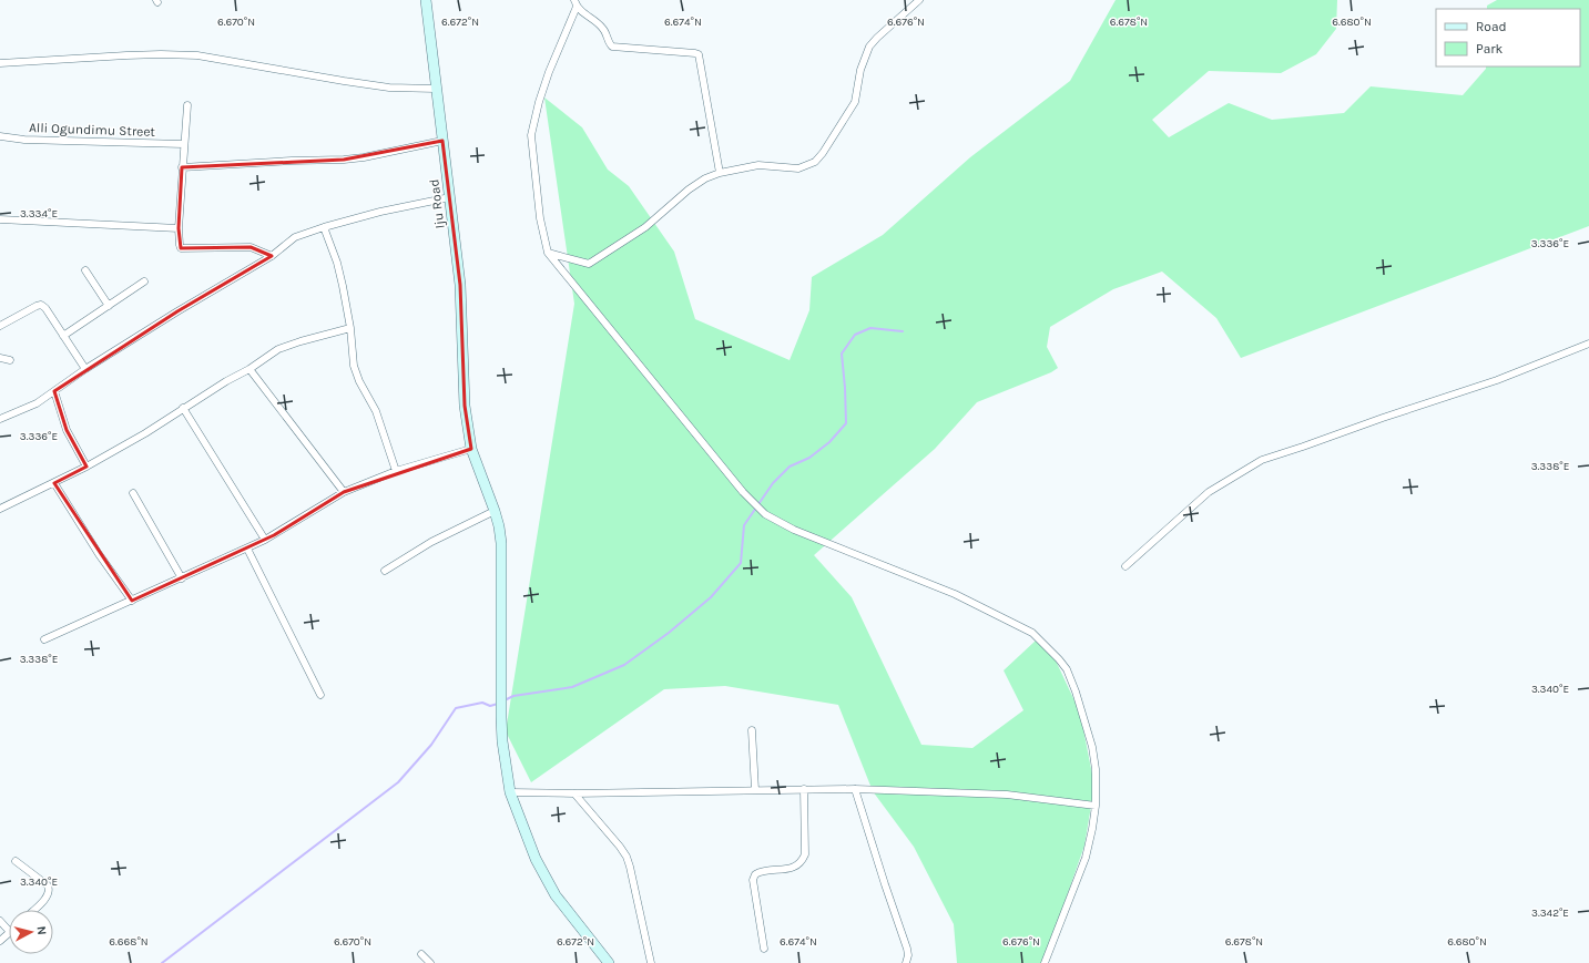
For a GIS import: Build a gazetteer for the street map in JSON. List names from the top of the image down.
{
  "streets": {
    "main road": ["Iju Road"],
    "street": ["Alli Ogundimu Street"]
  },
  "legend": ["Road", "Park"],
  "north": "right",
  "coordinates": [
    "6.670°N",
    "6.672°N",
    "6.674°N",
    "6.676°N",
    "6.678°N",
    "6.680°N",
    "3.334°E",
    "3.336°E",
    "3.338°E",
    "3.340°E",
    "3.342°E",
    "6.668°N"
  ]
}
